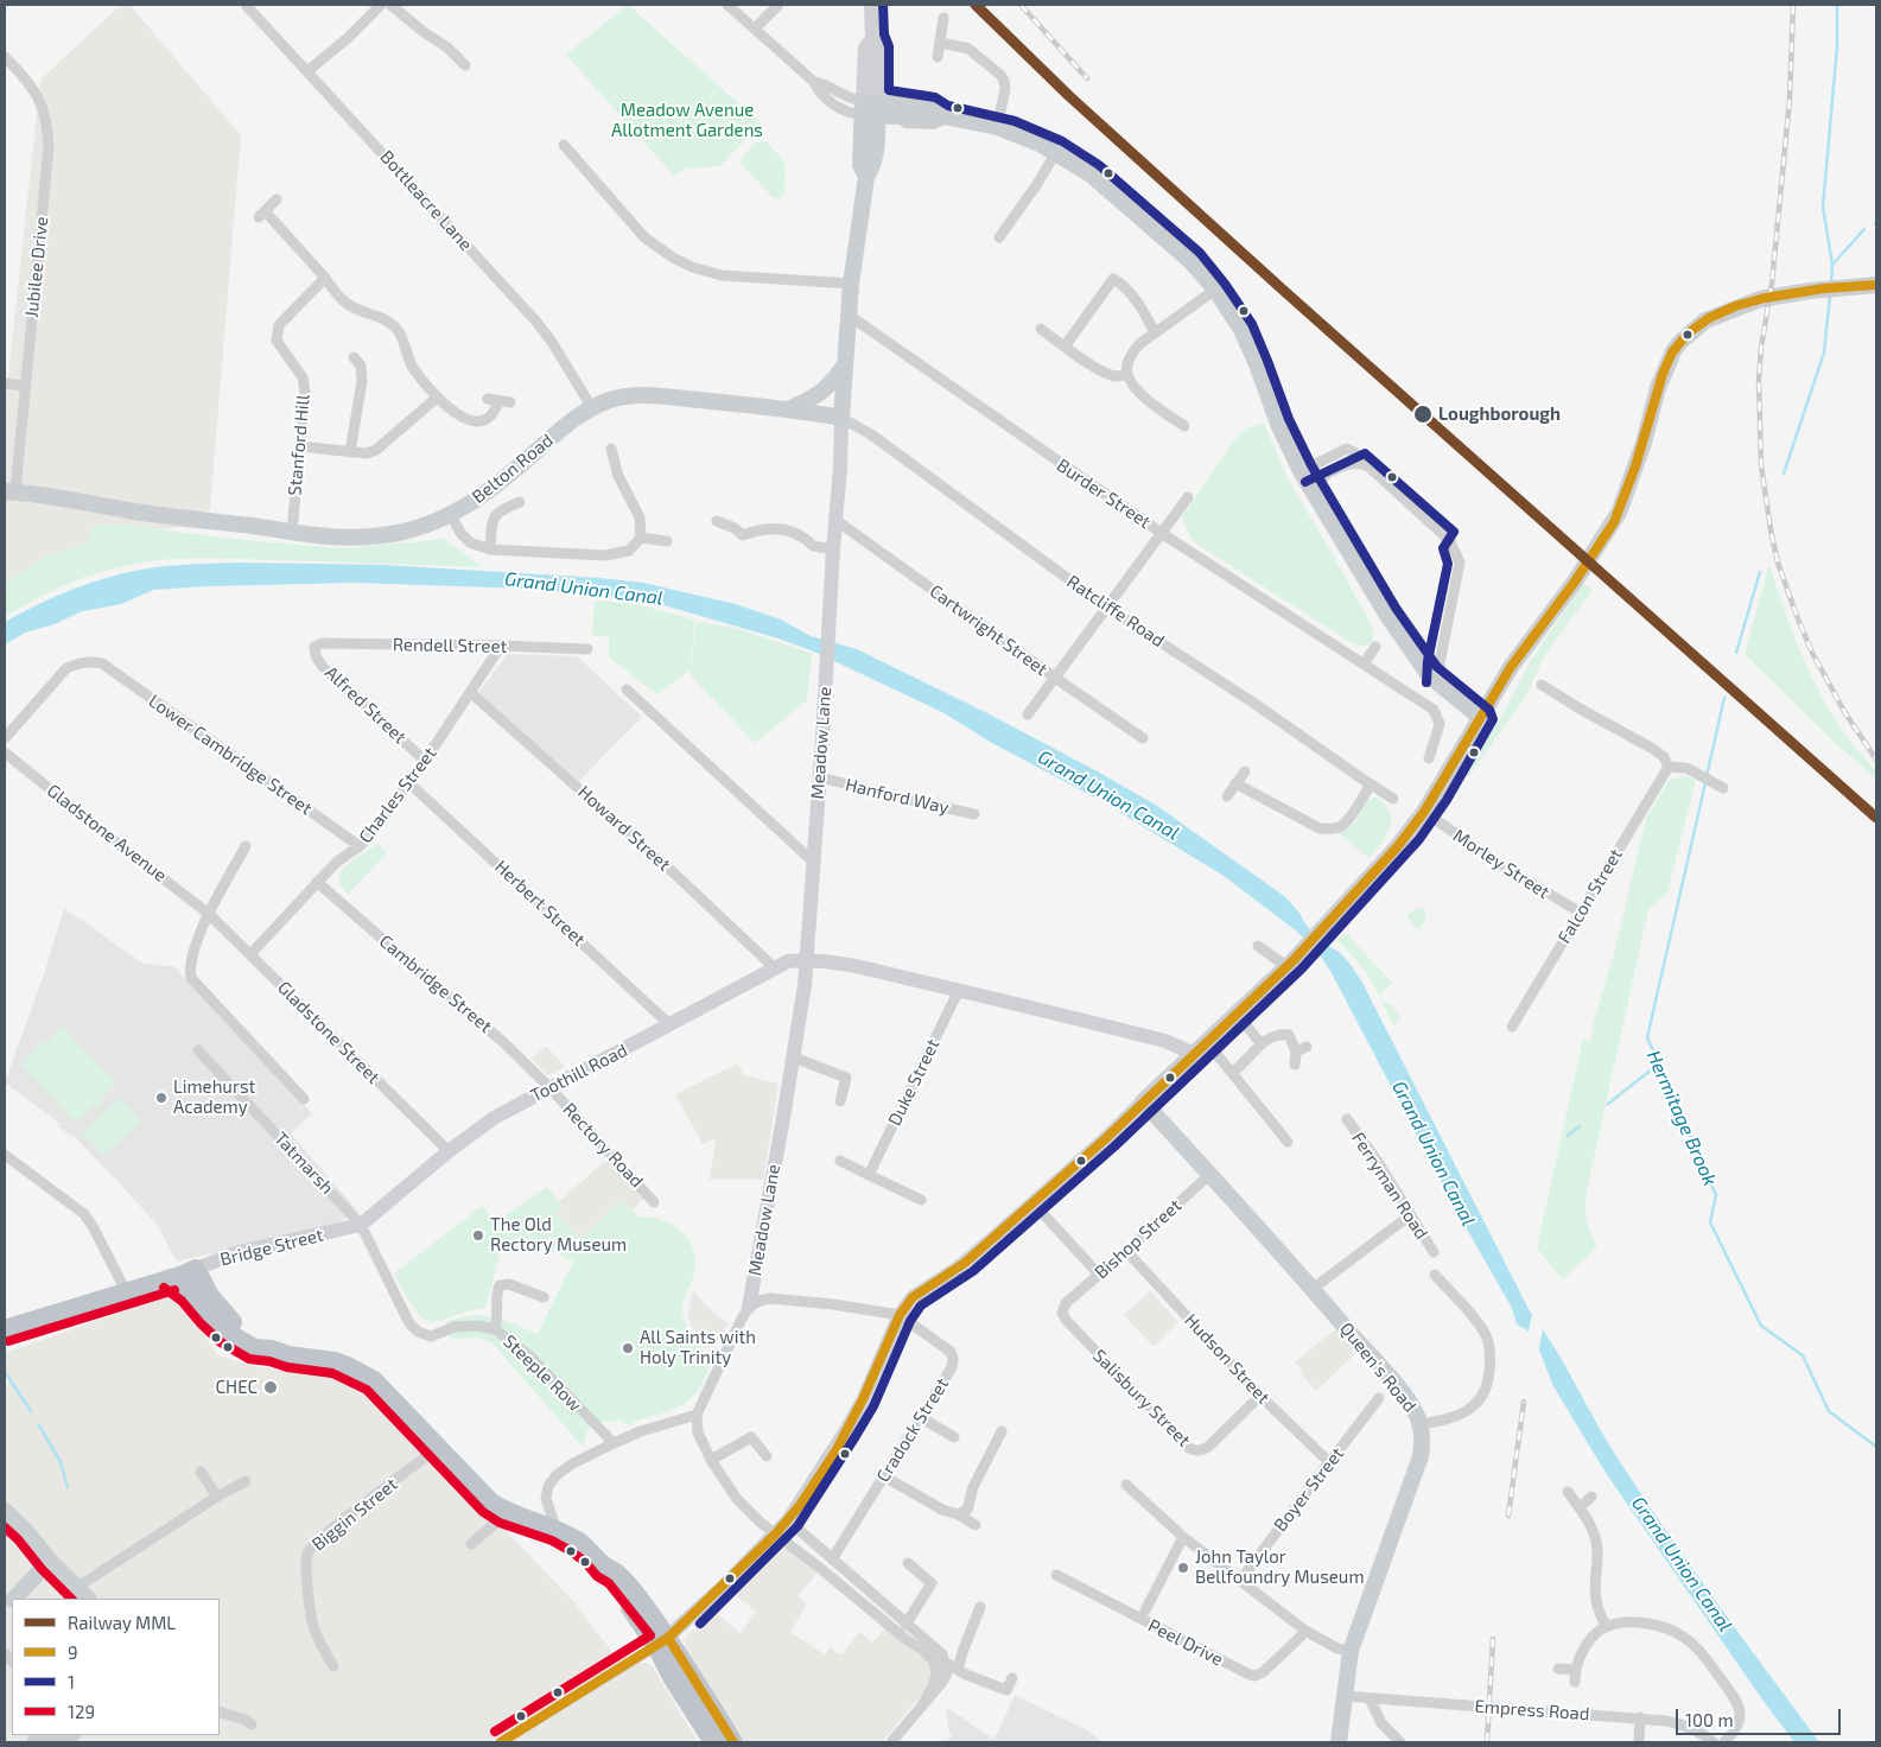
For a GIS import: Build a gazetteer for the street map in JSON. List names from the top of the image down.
{
  "streets": {
    "highway": ["Bridge Street"],
    "main road": ["Belton Road", "Meadow Lane", "Queen's Road"],
    "street": [
      "Bottleacre Lane",
      "Jubilee Drive",
      "Stanford Hill",
      "Burder Street",
      "Ratcliffe Road",
      "Cartwright Street",
      "Rendell Street",
      "Alfred Street",
      "Lower Cambridge Street",
      "Charles Street",
      "Hanford Way",
      "Howard Street",
      "Gladstone Avenue",
      "Morley Street",
      "Falcon Street",
      "Herbert Street",
      "Cambridge Street",
      "Gladstone Street",
      "Toothill Road",
      "Duke Street",
      "Rectory Road",
      "Tatmarsh",
      "Ferryman Road",
      "Bishop Street",
      "Hudson Street",
      "Steeple Row",
      "Salisbury Street",
      "Cradock Street",
      "Boyer Street",
      "Biggin Street",
      "Peel Drive",
      "Empress Road"
    ]
  },
  "crossings": [
    ["Bottleacre Lane", "Belton Road"],
    ["Jubilee Drive", "Belton Road"],
    ["Stanford Hill", "Belton Road"],
    ["Belton Road", "Ratcliffe Road"],
    ["Belton Road", "Meadow Lane"],
    ["Burder Street", "Meadow Lane"],
    ["Ratcliffe Road", "Meadow Lane"],
    ["Cartwright Street", "Meadow Lane"],
    ["Rendell Street", "Alfred Street"],
    ["Rendell Street", "Charles Street"],
    ["Alfred Street", "Charles Street"],
    ["Meadow Lane", "Hanford Way"],
    ["Meadow Lane", "Toothill Road"],
    ["Lower Cambridge Street", "Charles Street"],
    ["Charles Street", "Howard Street"],
    ["Charles Street", "Herbert Street"],
    ["Charles Street", "Cambridge Street"],
    ["Charles Street", "Gladstone Street"],
    ["Howard Street", "Toothill Road"],
    ["Gladstone Avenue", "Gladstone Street"],
    ["Morley Street", "Falcon Street"],
    ["Herbert Street", "Toothill Road"],
    ["Cambridge Street", "Toothill Road"],
    ["Cambridge Street", "Rectory Road"],
    ["Gladstone Street", "Toothill Road"],
    ["Toothill Road", "Rectory Road"],
    ["Toothill Road", "Tatmarsh"],
    ["Toothill Road", "Bridge Street"],
    ["Tatmarsh", "Bridge Street"],
    ["Tatmarsh", "Steeple Row"],
    ["Bishop Street", "Hudson Street"],
    ["Bishop Street", "Queen's Road"],
    ["Bishop Street", "Salisbury Street"],
    ["Hudson Street", "Salisbury Street"],
    ["Hudson Street", "Boyer Street"],
    ["Queen's Road", "Empress Road"]
  ],
  "water": ["Grand Union Canal", "Hermitage Brook"],
  "parks": ["Meadow Avenue Allotment Gardens"],
  "places": [
    "Loughborough",
    "Limehurst Academy",
    "The Old Rectory Museum",
    "All Saints with Holy Trinity",
    "CHEC",
    "John Taylor Bellfoundry Museum"
  ],
  "lines": [
    "rail line MML",
    "transit line 1",
    "transit line 9",
    "transit line 129"
  ],
  "legend": [
    "Railway MML",
    "9",
    "1",
    "129"
  ],
  "scale_bar": "100 m"
}
